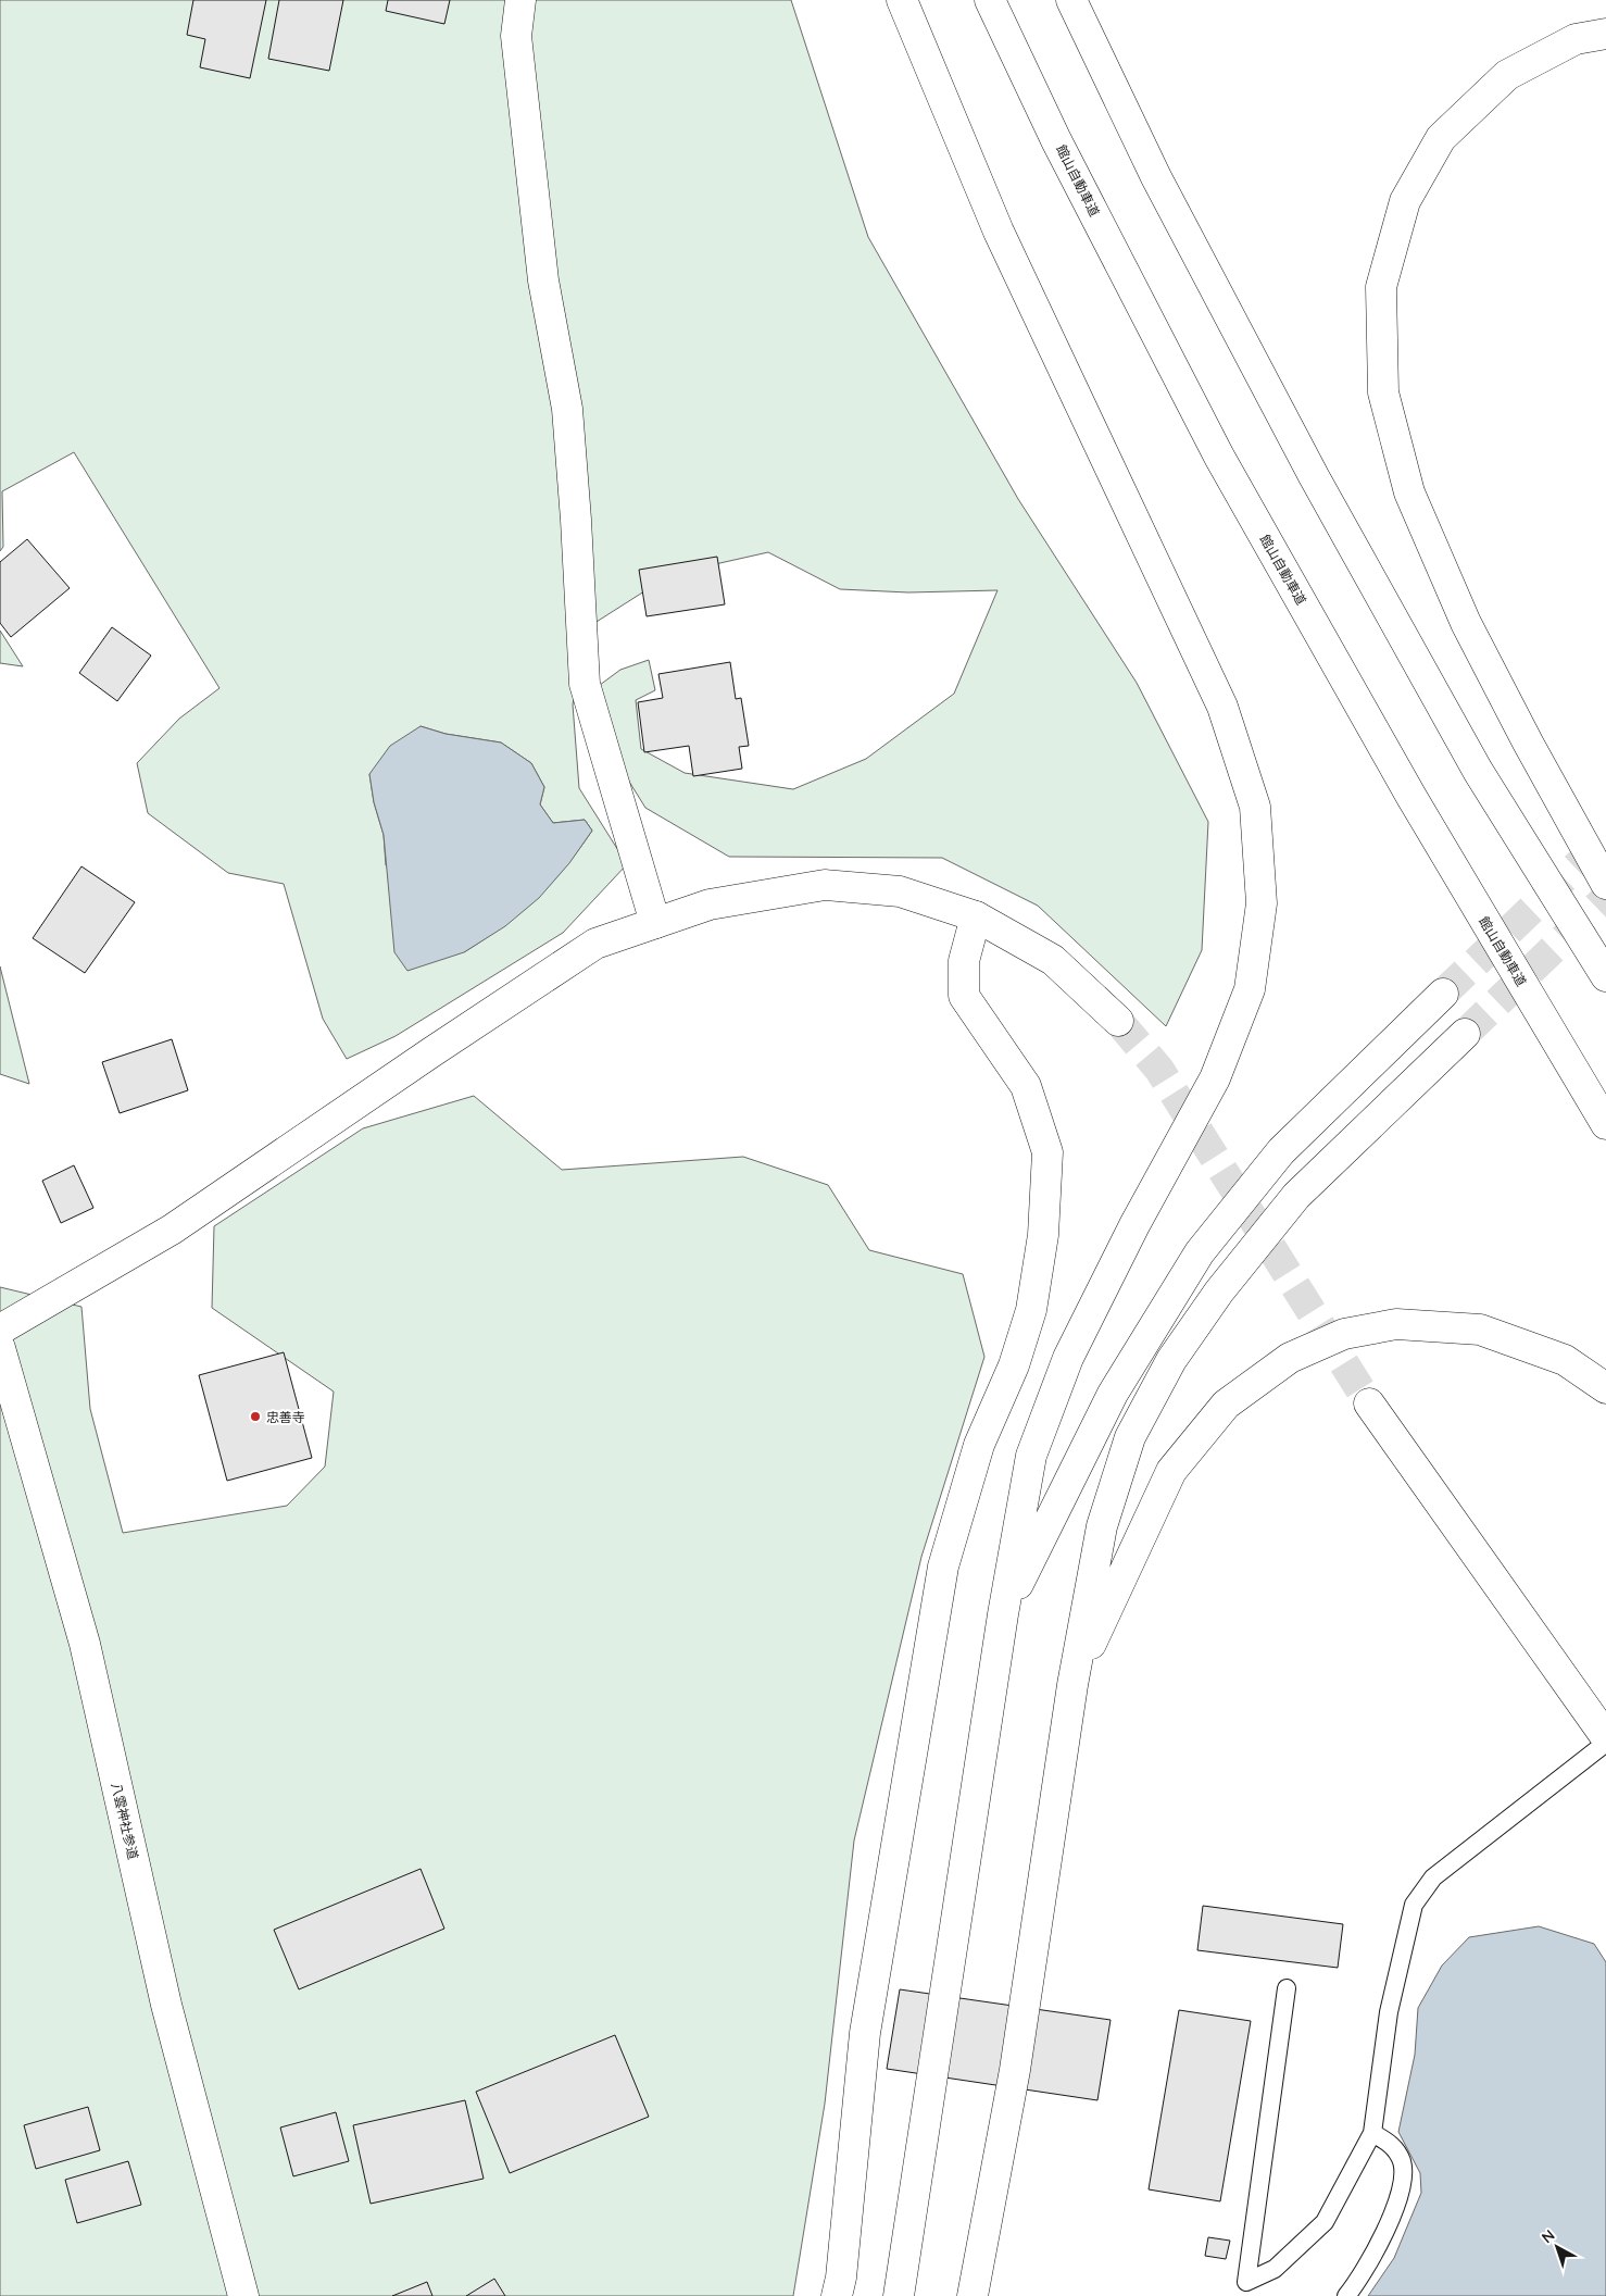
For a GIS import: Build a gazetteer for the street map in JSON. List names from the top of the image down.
{
  "streets": {
    "main road": ["館山自動車道", "八雲神社参道"]
  },
  "places": ["忠善寺"],
  "north": "top left"
}
